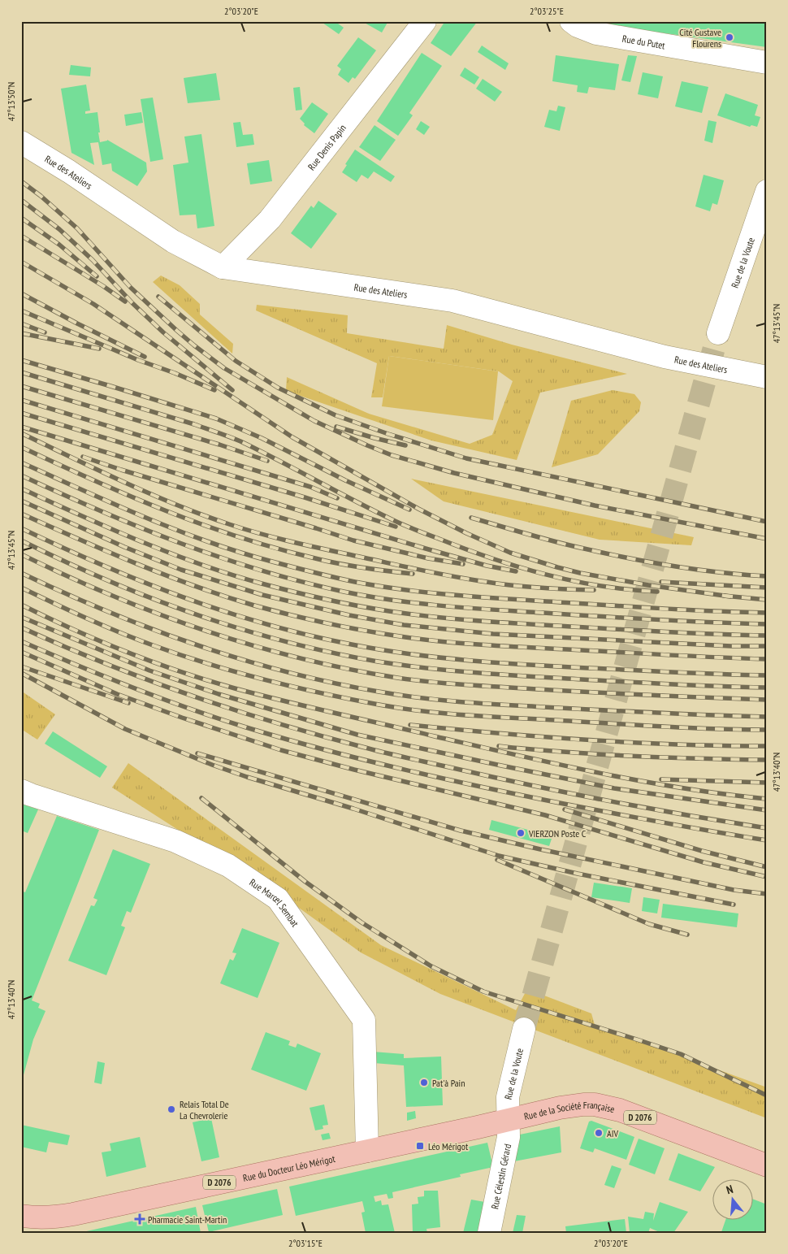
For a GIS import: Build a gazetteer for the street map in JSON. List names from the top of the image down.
{
  "streets": {
    "main road": ["Rue de la Société Française", "D 2076", "Rue du Docteur Léo Mérigot"],
    "street": [
      "Rue du Putet",
      "Rue Denis Papin",
      "Rue des Ateliers",
      "Rue de la Voute",
      "Rue Marcel Sembat",
      "Rue Célestin Gérard"
    ]
  },
  "crossings": [
    ["Rue Denis Papin", "Rue des Ateliers"],
    ["Rue de la Voute", "Rue de la Société Française"],
    ["Rue de la Voute", "Rue du Docteur Léo Mérigot"],
    ["Rue de la Voute", "Rue Célestin Gérard"],
    ["Rue Marcel Sembat", "Rue du Docteur Léo Mérigot"],
    ["Rue de la Société Française", "Rue du Docteur Léo Mérigot"],
    ["Rue de la Société Française", "Rue Célestin Gérard"],
    ["Rue du Docteur Léo Mérigot", "Rue Célestin Gérard"]
  ],
  "places": {
    "other": [
      "Cité Gustave Flourens",
      "VIERZON Poste C",
      "Pat'à Pain",
      "Relais Total De La Chevrolerie",
      "AIV"
    ],
    "transit": ["Léo Mérigot"],
    "health": ["Pharmacie Saint-Martin"]
  },
  "north": "top",
  "coordinates": [
    "2°03'20\"E",
    "2°03'25\"E",
    "47°13'50\"N",
    "47°13'45\"N",
    "47°13'40\"N",
    "2°03'15\"E"
  ]
}
